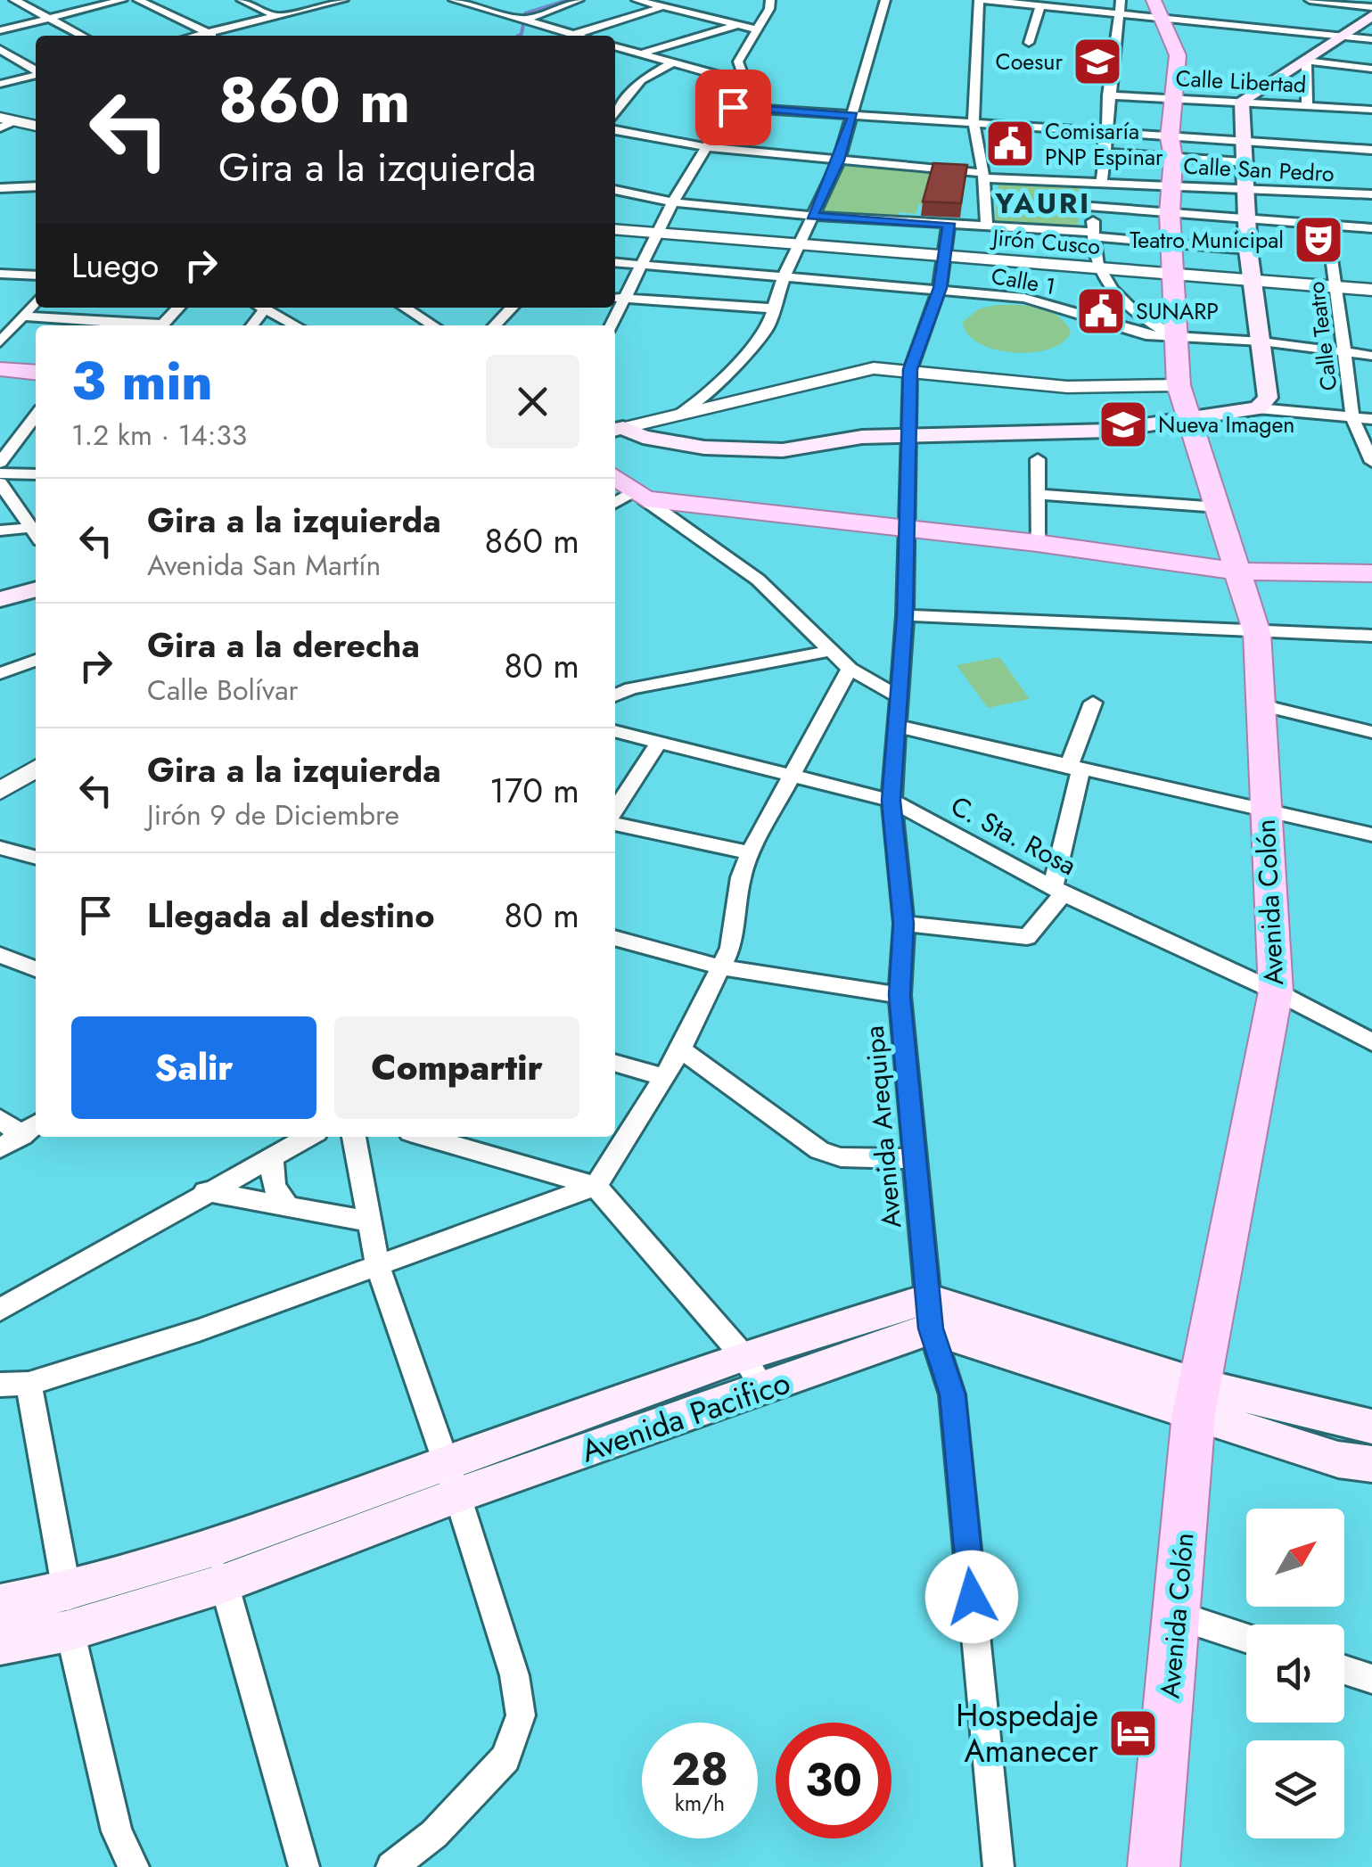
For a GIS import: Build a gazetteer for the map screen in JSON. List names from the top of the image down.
{
  "streets": {
    "main road": ["Avenida Colón", "Avenida Pacifico"],
    "street": [
      "Calle Libertad",
      "Calle San Pedro",
      "Jirón Cusco",
      "Calle 1",
      "Calle Teatro",
      "C. Sta. Rosa",
      "Avenida Arequipa"
    ]
  },
  "crossings": [
    ["Calle Libertad", "Avenida Colón"],
    ["Calle San Pedro", "Avenida Colón"],
    ["Jirón Cusco", "Calle Teatro"],
    ["Jirón Cusco", "Avenida Colón"],
    ["Jirón Cusco", "Avenida Arequipa"],
    ["Calle 1", "Calle Teatro"],
    ["Calle 1", "Avenida Colón"],
    ["Calle 1", "Avenida Arequipa"],
    ["C. Sta. Rosa", "Avenida Colón"],
    ["C. Sta. Rosa", "Avenida Arequipa"],
    ["Avenida Arequipa", "Avenida Pacifico"]
  ],
  "districts": ["YAURI"],
  "places": {
    "school or university": ["Coesur", "Nueva Imagen"],
    "public building": ["Comisaría PNP Espinar", "SUNARP"],
    "theatre": ["Teatro Municipal"],
    "hotel": ["Hospedaje Amanecer"]
  },
  "north": "top right",
  "page": {
    "turn": ["860 m", "Gira a la izquierda"],
    "then": "Luego",
    "heading": ["3 min", "1.2 km · 14:33"],
    "list": [
      {
        "name": "Gira a la izquierda",
        "note": "Avenida San Martín",
        "value": "860 m"
      },
      {
        "name": "Gira a la derecha",
        "note": "Calle Bolívar",
        "value": "80 m"
      },
      {
        "name": "Gira a la izquierda",
        "note": "Jirón 9 de Diciembre",
        "value": "170 m"
      },
      {
        "name": "Llegada al destino",
        "value": "80 m"
      }
    ],
    "buttons": ["Salir", "Compartir"],
    "speed": "28 km/h",
    "limit": "30"
  }
}
